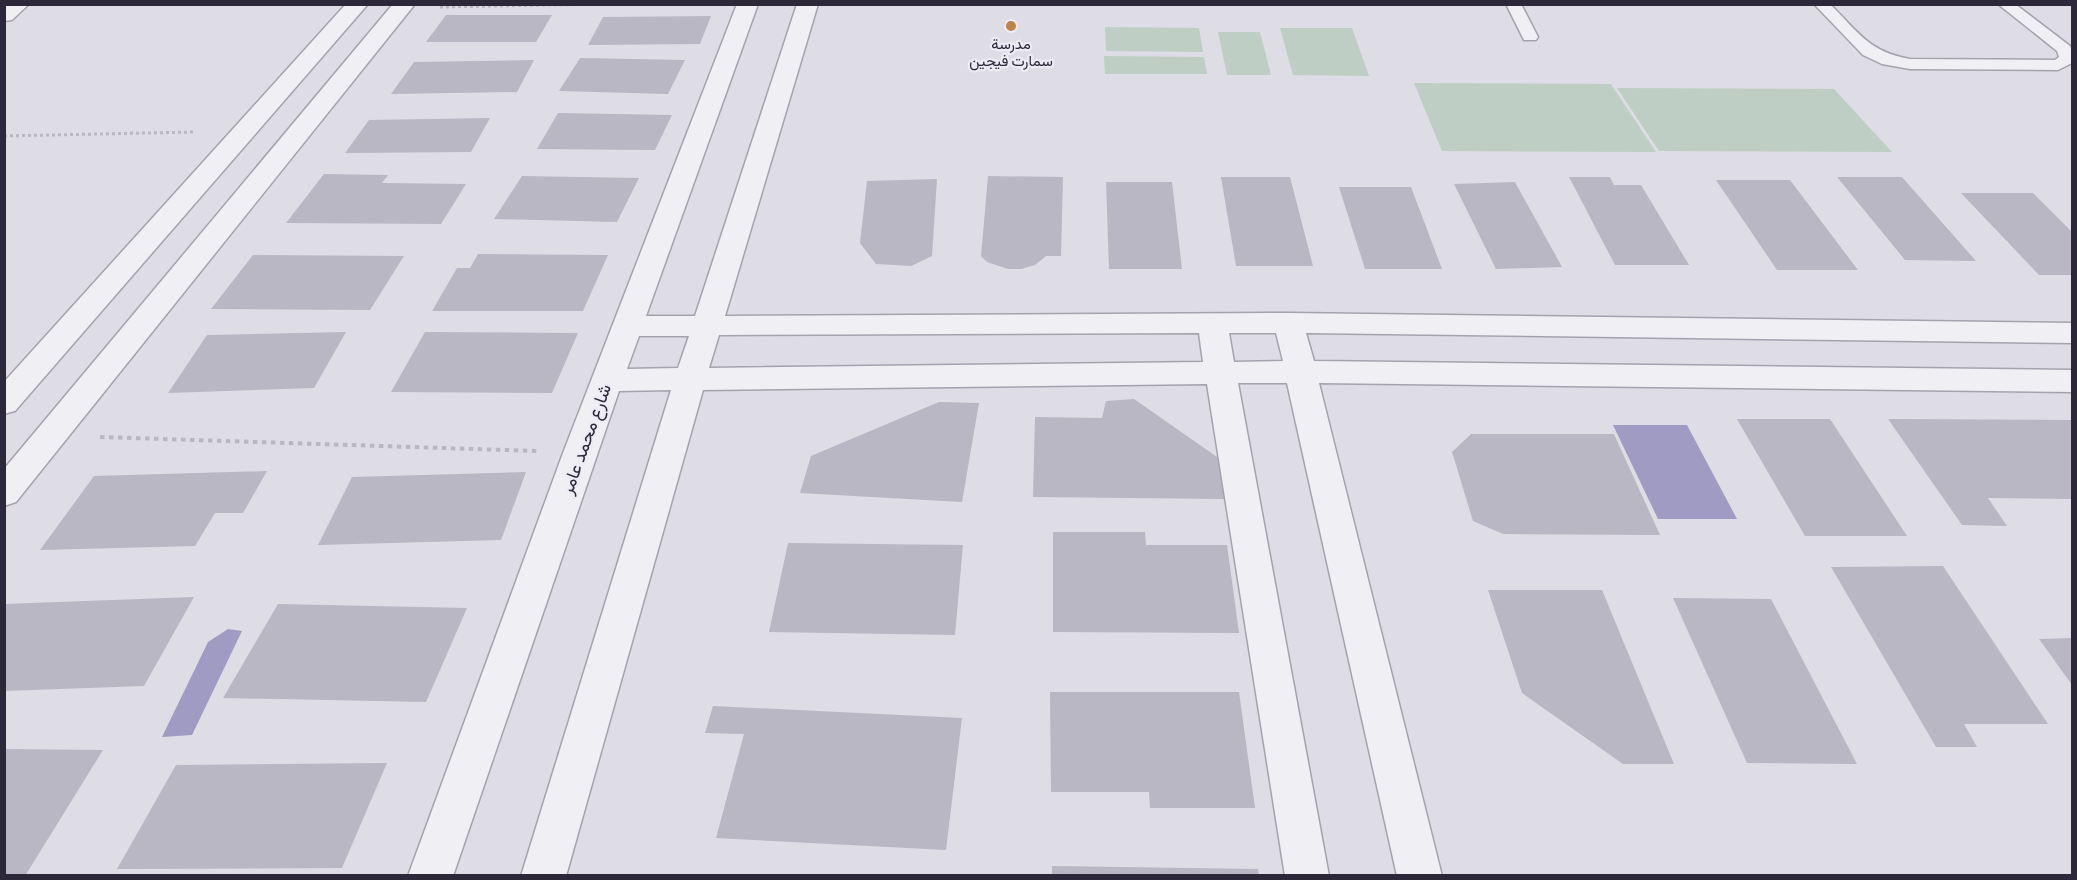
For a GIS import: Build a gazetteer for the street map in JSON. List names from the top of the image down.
{
  "streets": {
    "street": ["شارع محمد عامر"]
  },
  "places": ["مدرسة سمارت فيجين"]
}
